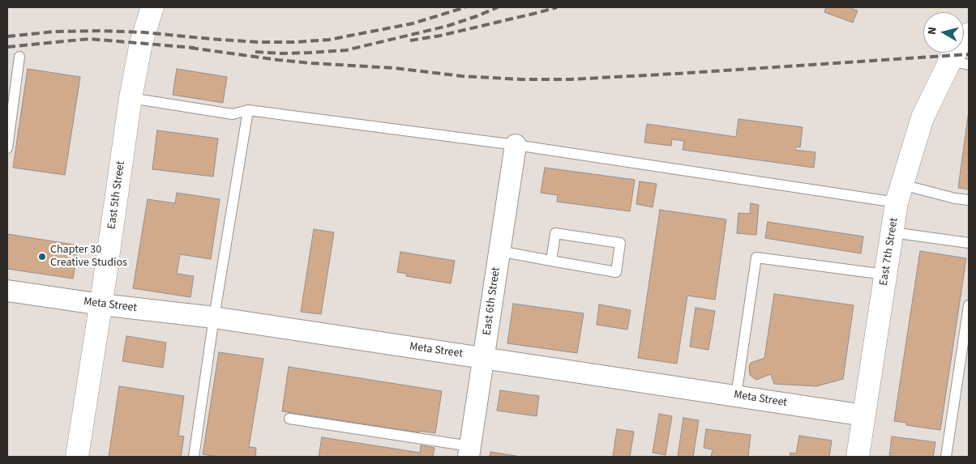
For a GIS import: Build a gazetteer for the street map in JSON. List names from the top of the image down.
{
  "streets": {
    "main road": ["East 5th Street", "East 7th Street"],
    "street": ["East 6th Street", "Meta Street"]
  },
  "crossings": [
    ["East 5th Street", "Meta Street"],
    ["East 7th Street", "Meta Street"],
    ["East 6th Street", "Meta Street"]
  ],
  "places": ["Chapter 30 Creative Studios"],
  "north": "left"
}
